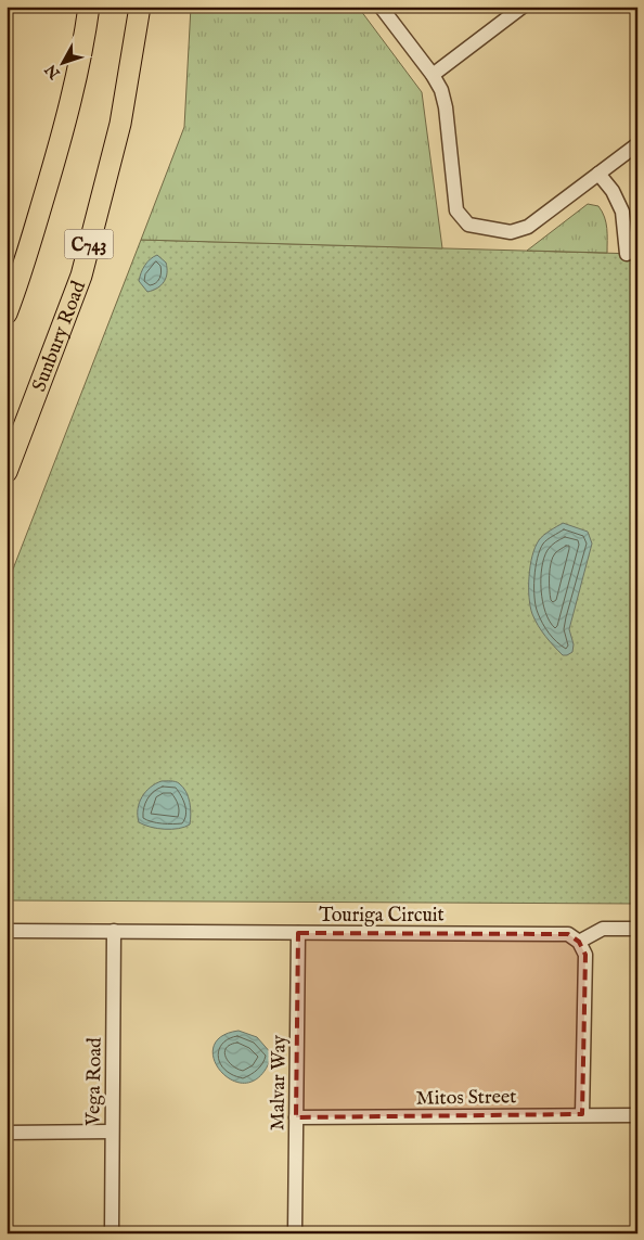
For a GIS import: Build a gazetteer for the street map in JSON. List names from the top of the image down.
{
  "streets": {
    "main road": ["C743", "Sunbury Road"],
    "street": [
      "Touriga Circuit",
      "Vega Road",
      "Malvar Way",
      "Mitos Street"
    ]
  },
  "crossings": [
    ["Touriga Circuit", "Vega Road"],
    ["Touriga Circuit", "Malvar Way"],
    ["Malvar Way", "Mitos Street"]
  ],
  "north": "bottom left"
}
